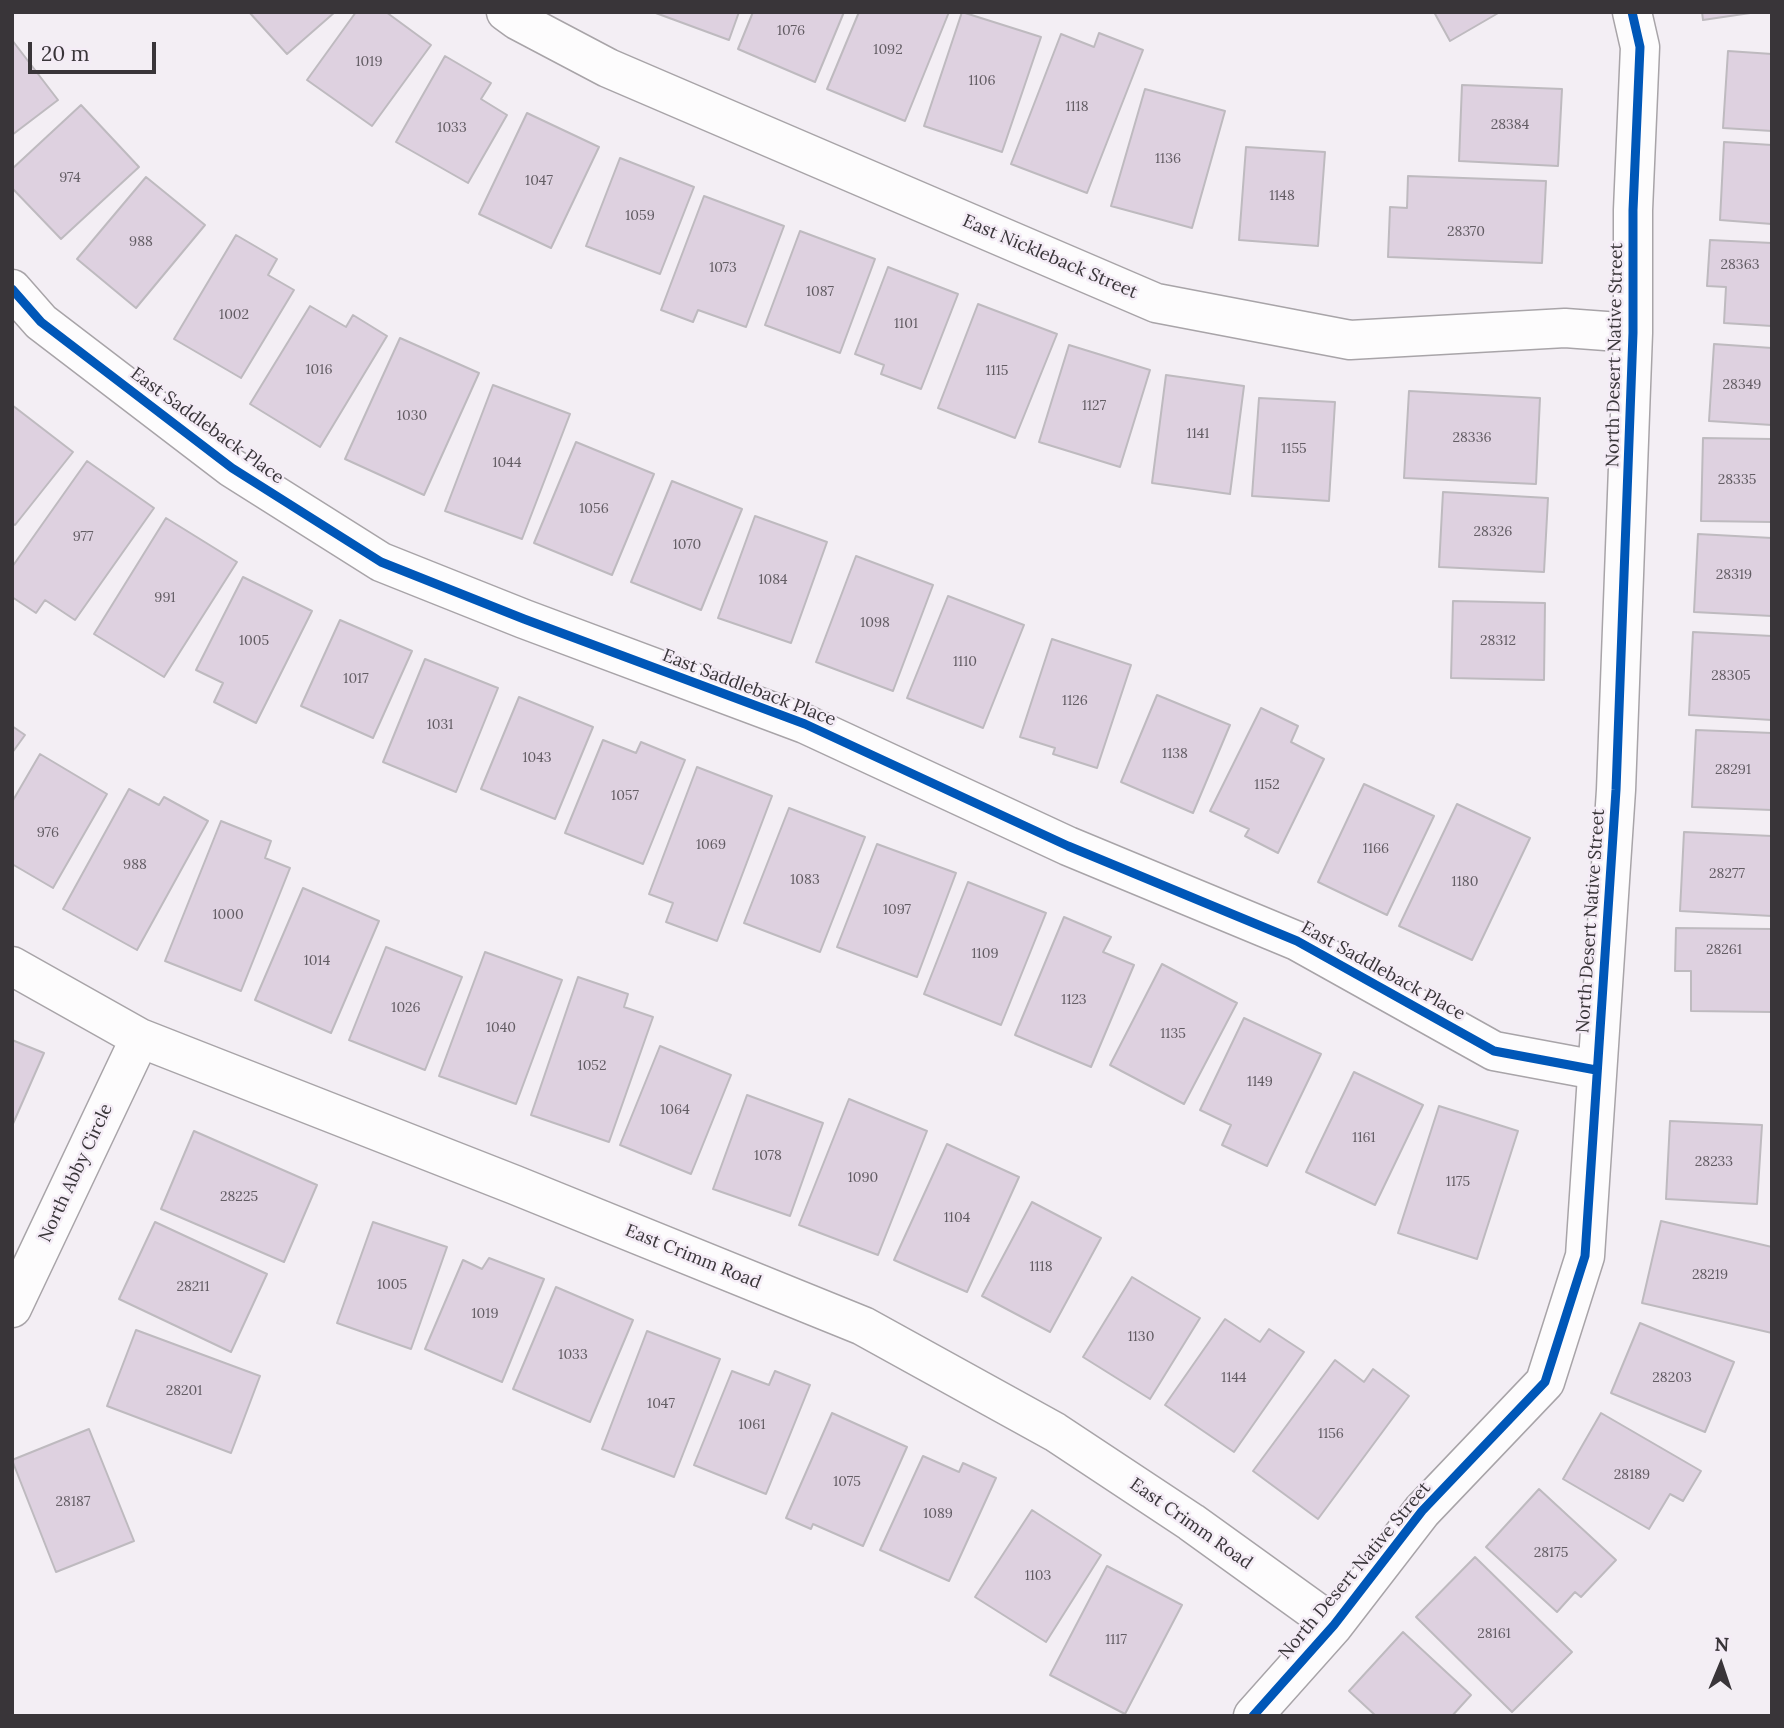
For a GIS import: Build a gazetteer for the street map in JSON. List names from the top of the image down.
{
  "streets": {
    "street": [
      "East Nickleback Street",
      "North Desert Native Street",
      "East Saddleback Place",
      "North Abby Circle",
      "East Crimm Road"
    ]
  },
  "crossings": [
    ["East Nickleback Street", "North Desert Native Street"],
    ["North Desert Native Street", "East Saddleback Place"],
    ["North Desert Native Street", "East Crimm Road"],
    ["North Abby Circle", "East Crimm Road"]
  ],
  "house_numbers": [
    "1076",
    "1092",
    "1019",
    "1106",
    "1118",
    "28384",
    "1033",
    "1136",
    "974",
    "1047",
    "1148",
    "1059",
    "28370",
    "988",
    "28363",
    "1073",
    "1087",
    "1002",
    "1101",
    "1016",
    "1115",
    "28349",
    "1127",
    "1030",
    "1141",
    "28336",
    "1155",
    "1044",
    "28335",
    "1056",
    "28326",
    "977",
    "1070",
    "28319",
    "1084",
    "991",
    "1098",
    "1005",
    "28312",
    "1110",
    "28305",
    "1017",
    "1126",
    "1031",
    "1138",
    "1043",
    "28291",
    "1152",
    "1057",
    "976",
    "1069",
    "1166",
    "988",
    "28277",
    "1083",
    "1180",
    "1097",
    "1000",
    "28261",
    "1109",
    "1014",
    "1123",
    "1026",
    "1040",
    "1135",
    "1052",
    "1149",
    "1064",
    "1161",
    "1078",
    "28233",
    "1090",
    "1175",
    "28225",
    "1104",
    "1118",
    "28219",
    "1005",
    "28211",
    "1019",
    "1130",
    "1033",
    "1144",
    "28203",
    "28201",
    "1047",
    "1061",
    "1156",
    "28189",
    "1075",
    "28187",
    "1089",
    "28175",
    "1103",
    "28161",
    "1117"
  ],
  "scale_bar": "20 m",
  "north": "top"
}
